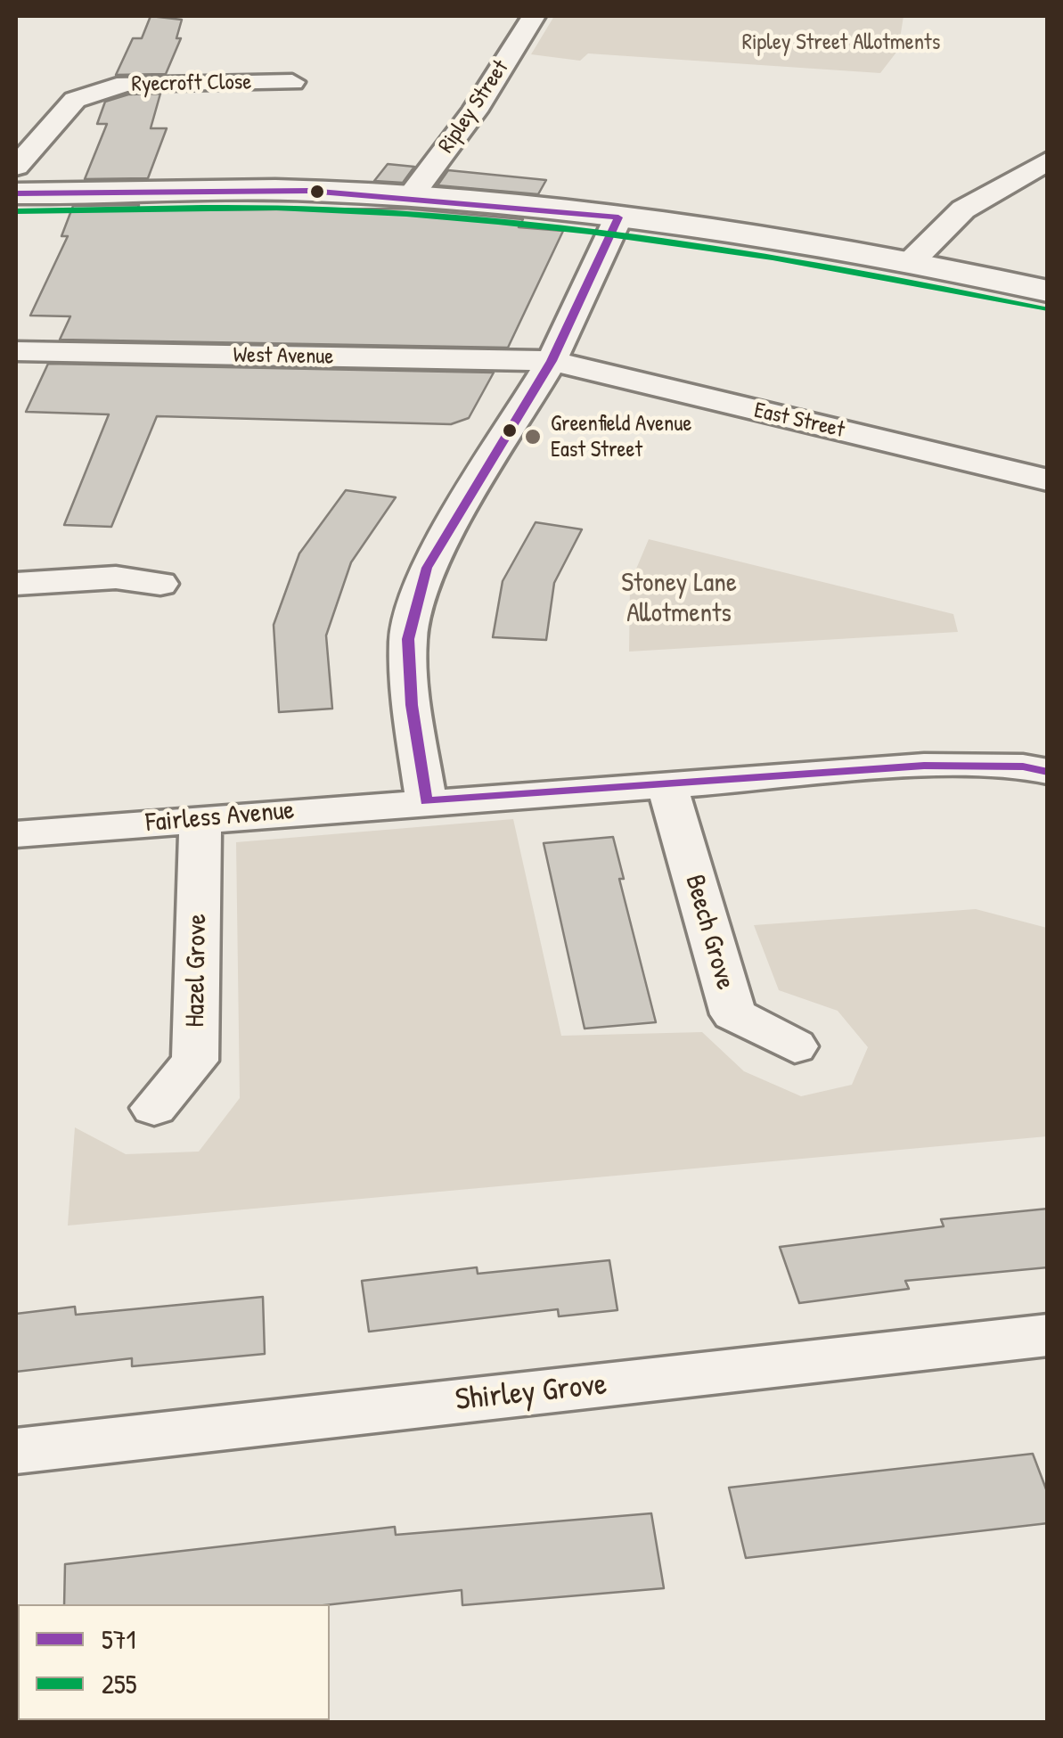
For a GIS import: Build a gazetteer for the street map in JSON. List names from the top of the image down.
{
  "streets": {
    "street": [
      "Ryecroft Close",
      "Ripley Street",
      "West Avenue",
      "East Street",
      "Fairless Avenue",
      "Beech Grove",
      "Hazel Grove",
      "Shirley Grove"
    ]
  },
  "crossings": [
    ["West Avenue", "East Street"],
    ["Fairless Avenue", "Beech Grove"],
    ["Fairless Avenue", "Hazel Grove"]
  ],
  "parks": ["Ripley Street Allotments", "Stoney Lane Allotments"],
  "places": ["Greenfield Avenue East Street"],
  "lines": ["transit line 571", "transit line 255"],
  "legend": ["571", "255"]
}
